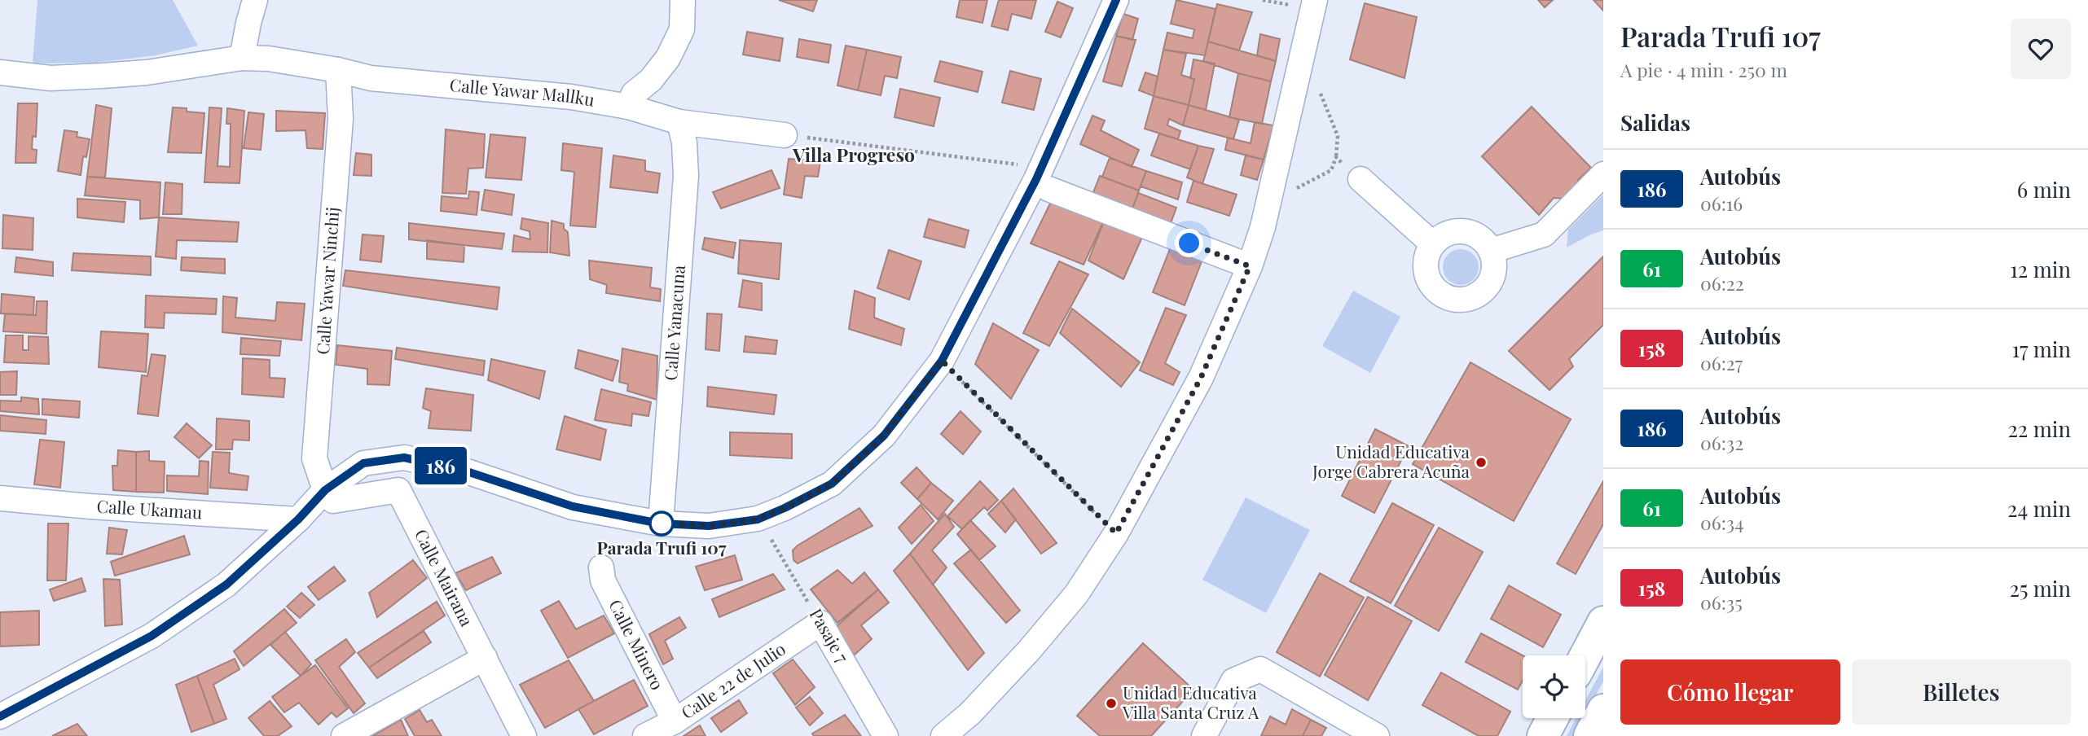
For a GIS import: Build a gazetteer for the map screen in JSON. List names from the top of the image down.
{
  "streets": {
    "street": [
      "Calle Yawar Mallku",
      "Calle Yawar Ninchij",
      "Calle Yanacuna",
      "Calle Ukamau",
      "Calle Mairana",
      "Pasaje 7",
      "Calle Minero",
      "Calle 22 de Julio"
    ]
  },
  "crossings": [
    ["Calle Yawar Mallku", "Calle Yawar Ninchij"],
    ["Calle Yawar Mallku", "Calle Yanacuna"],
    ["Calle Yawar Ninchij", "Calle Mairana"],
    ["Pasaje 7", "Calle 22 de Julio"],
    ["Calle Minero", "Calle 22 de Julio"]
  ],
  "districts": ["Villa Progreso"],
  "places": ["Unidad Educativa Jorge Cabrera Acuña", "Parada Trufi 107", "Unidad Educativa Villa Santa Cruz A"],
  "lines": ["bus line 186"],
  "page": {
    "on_map": "186",
    "heading": [
      ["Parada Trufi 107", "A pie · 4 min · 250 m"],
      "Salidas"
    ],
    "list": [
      {
        "mark": "186",
        "name": "Autobús",
        "note": "06:16",
        "value": "6 min"
      },
      {
        "mark": "61",
        "name": "Autobús",
        "note": "06:22",
        "value": "12 min"
      },
      {
        "mark": "158",
        "name": "Autobús",
        "note": "06:27",
        "value": "17 min"
      },
      {
        "mark": "186",
        "name": "Autobús",
        "note": "06:32",
        "value": "22 min"
      },
      {
        "mark": "61",
        "name": "Autobús",
        "note": "06:34",
        "value": "24 min"
      },
      {
        "mark": "158",
        "name": "Autobús",
        "note": "06:35",
        "value": "25 min"
      }
    ],
    "buttons": ["Cómo llegar", "Billetes"]
  }
}
